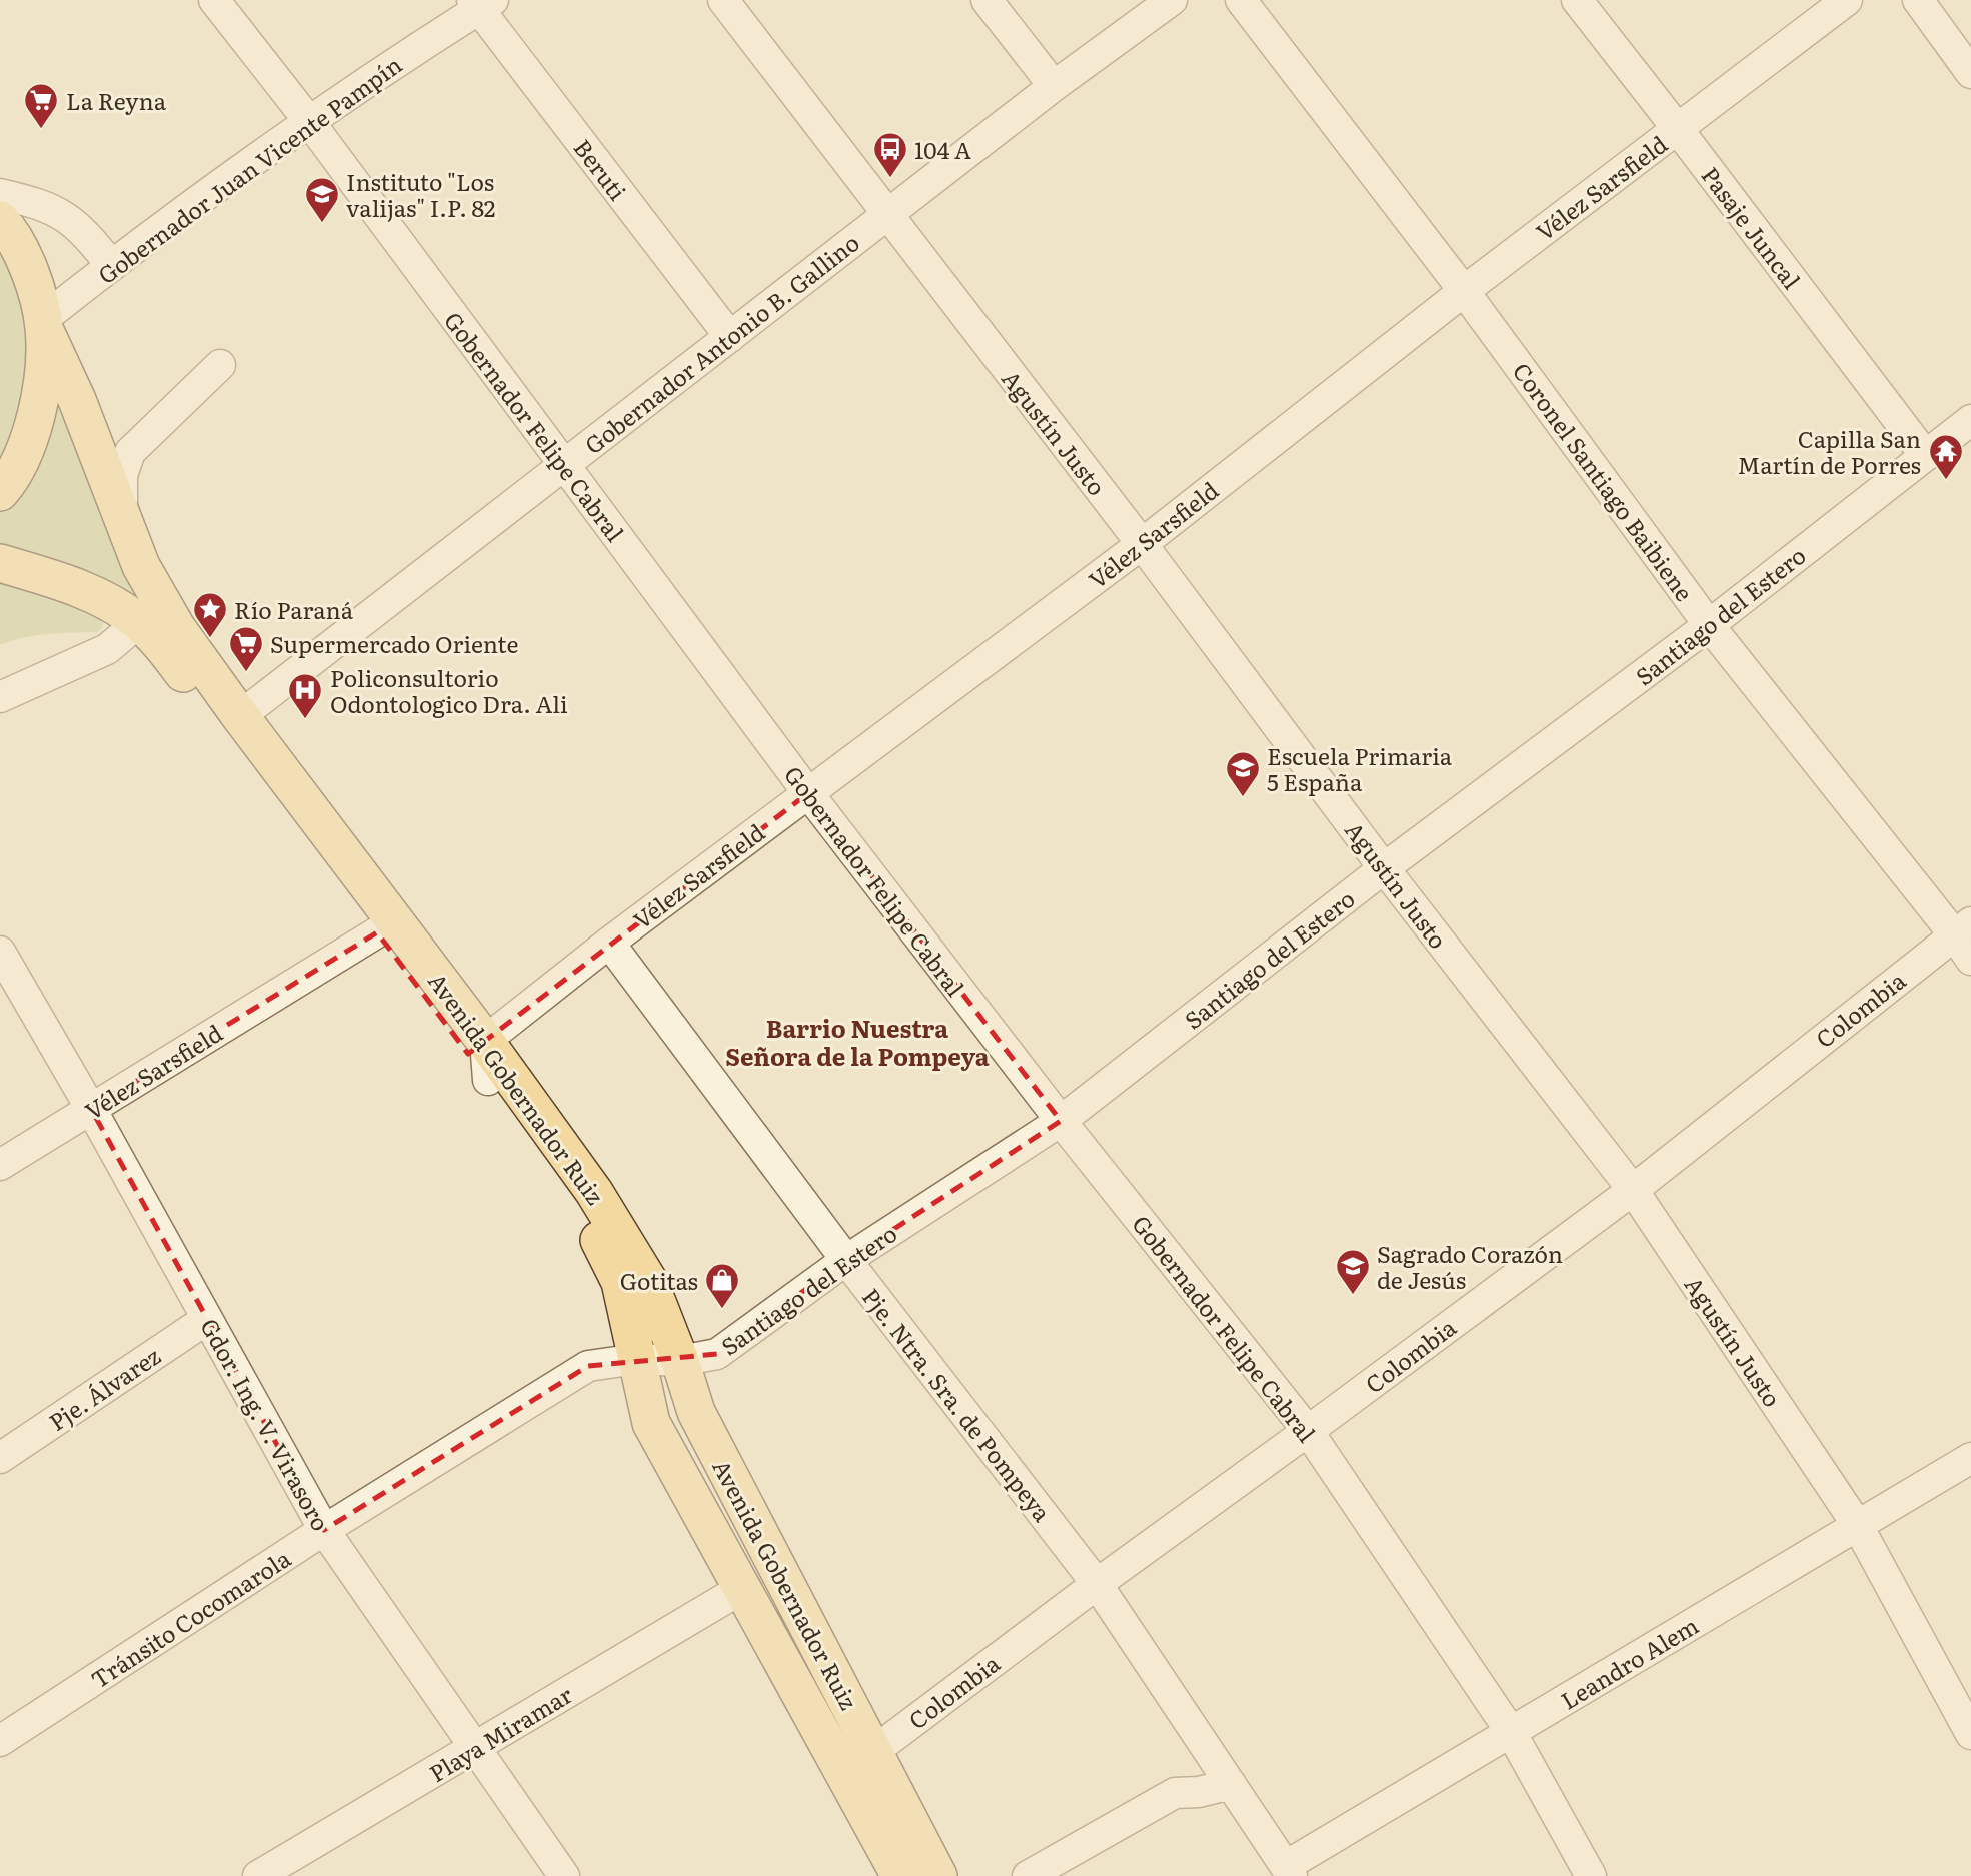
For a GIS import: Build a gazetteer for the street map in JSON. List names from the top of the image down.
{
  "streets": {
    "main road": ["Avenida Gobernador Ruiz"],
    "street": [
      "Gobernador Juan Vicente Pampín",
      "Beruti",
      "Vélez Sarsfield",
      "Pasaje Juncal",
      "Gobernador Antonio B. Gallino",
      "Gobernador Felipe Cabral",
      "Agustín Justo",
      "Coronel Santiago Baibiene",
      "Santiago del Estero",
      "Colombia",
      "Pje. Álvarez",
      "Pje. Ntra. Sra. de Pompeya",
      "Gdor. Ing. V. Virasoro",
      "Tránsito Cocomarola",
      "Leandro Alem",
      "Playa Miramar"
    ]
  },
  "crossings": [
    ["Gobernador Juan Vicente Pampín", "Beruti"],
    ["Gobernador Juan Vicente Pampín", "Gobernador Felipe Cabral"],
    ["Gobernador Juan Vicente Pampín", "Avenida Gobernador Ruiz"],
    ["Beruti", "Gobernador Antonio B. Gallino"],
    ["Vélez Sarsfield", "Pasaje Juncal"],
    ["Vélez Sarsfield", "Gobernador Felipe Cabral"],
    ["Vélez Sarsfield", "Agustín Justo"],
    ["Vélez Sarsfield", "Coronel Santiago Baibiene"],
    ["Vélez Sarsfield", "Avenida Gobernador Ruiz"],
    ["Vélez Sarsfield", "Pje. Ntra. Sra. de Pompeya"],
    ["Vélez Sarsfield", "Gdor. Ing. V. Virasoro"],
    ["Pasaje Juncal", "Santiago del Estero"],
    ["Gobernador Antonio B. Gallino", "Gobernador Felipe Cabral"],
    ["Gobernador Antonio B. Gallino", "Agustín Justo"],
    ["Gobernador Antonio B. Gallino", "Avenida Gobernador Ruiz"],
    ["Gobernador Felipe Cabral", "Santiago del Estero"],
    ["Gobernador Felipe Cabral", "Colombia"],
    ["Gobernador Felipe Cabral", "Leandro Alem"],
    ["Agustín Justo", "Santiago del Estero"],
    ["Agustín Justo", "Colombia"],
    ["Agustín Justo", "Leandro Alem"],
    ["Coronel Santiago Baibiene", "Santiago del Estero"],
    ["Coronel Santiago Baibiene", "Colombia"],
    ["Santiago del Estero", "Avenida Gobernador Ruiz"],
    ["Santiago del Estero", "Pje. Ntra. Sra. de Pompeya"],
    ["Santiago del Estero", "Tránsito Cocomarola"],
    ["Colombia", "Avenida Gobernador Ruiz"],
    ["Colombia", "Pje. Ntra. Sra. de Pompeya"],
    ["Avenida Gobernador Ruiz", "Tránsito Cocomarola"],
    ["Avenida Gobernador Ruiz", "Playa Miramar"],
    ["Pje. Álvarez", "Gdor. Ing. V. Virasoro"],
    ["Pje. Ntra. Sra. de Pompeya", "Leandro Alem"],
    ["Gdor. Ing. V. Virasoro", "Tránsito Cocomarola"],
    ["Gdor. Ing. V. Virasoro", "Playa Miramar"]
  ],
  "districts": ["Barrio Nuestra Señora de la Pompeya"],
  "places": {
    "supermarket": ["La Reyna", "Supermercado Oriente"],
    "bus stop": ["104 A"],
    "school or university": ["Instituto \"Los valijas\" I.P. 82", "Escuela Primaria 5 España", "Sagrado Corazón de Jesús"],
    "temple": ["Capilla San Martín de Porres"],
    "place": ["Río Paraná"],
    "hospital": ["Policonsultorio Odontologico Dra. Ali"],
    "shop": ["Gotitas"]
  }
}
